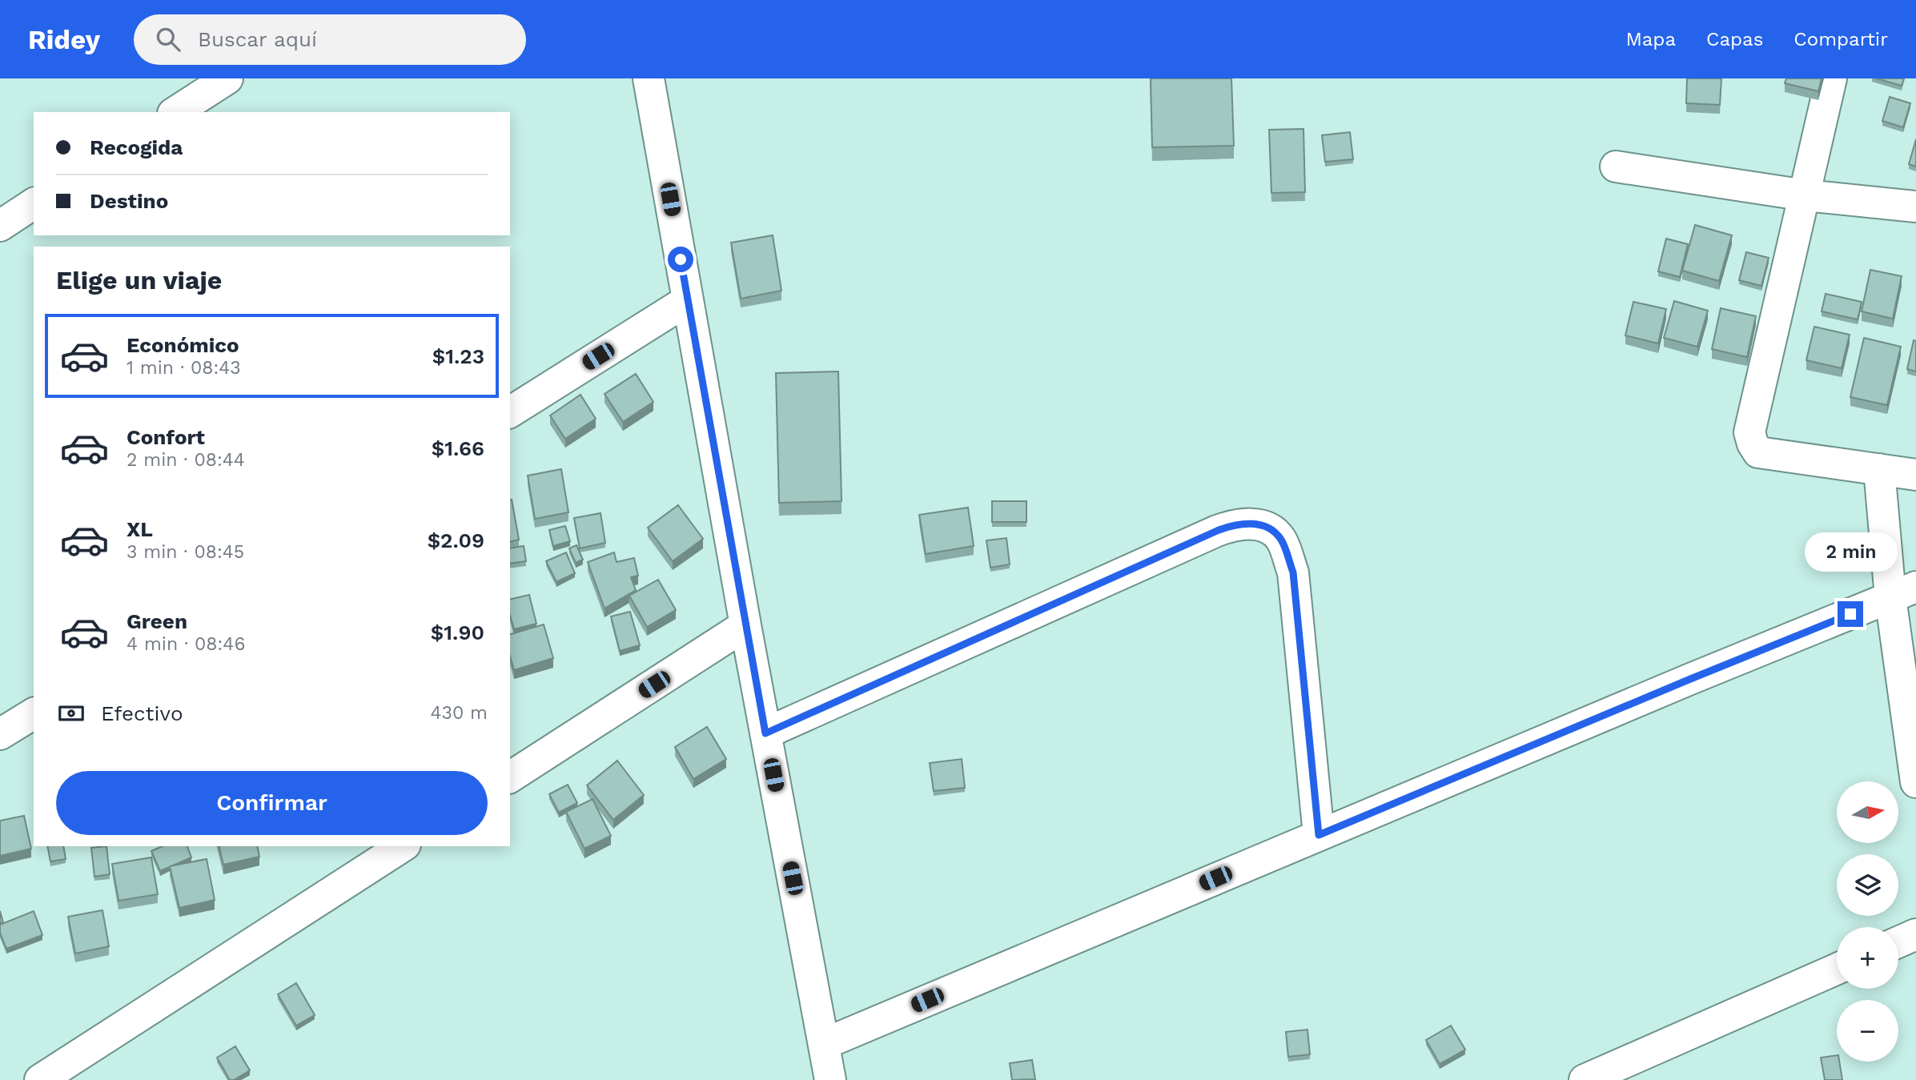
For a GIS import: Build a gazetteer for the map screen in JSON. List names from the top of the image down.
{
  "north": "right",
  "page": {
    "header": "Ridey",
    "search": "Buscar aquí",
    "nav": ["Mapa", "Capas", "Compartir"],
    "banner": ["Recogida", "Destino"],
    "heading": "Elige un viaje",
    "list": [
      {
        "name": "Económico",
        "note": "1 min · 08:43",
        "value": "$1.23"
      },
      {
        "name": "Confort",
        "note": "2 min · 08:44",
        "value": "$1.66"
      },
      {
        "name": "XL",
        "note": "3 min · 08:45",
        "value": "$2.09"
      },
      {
        "name": "Green",
        "note": "4 min · 08:46",
        "value": "$1.90"
      }
    ],
    "bubble": "2 min",
    "pay": ["Efectivo", "430 m"],
    "buttons": "Confirmar",
    "map_buttons": ["+", "−"]
  }
}
